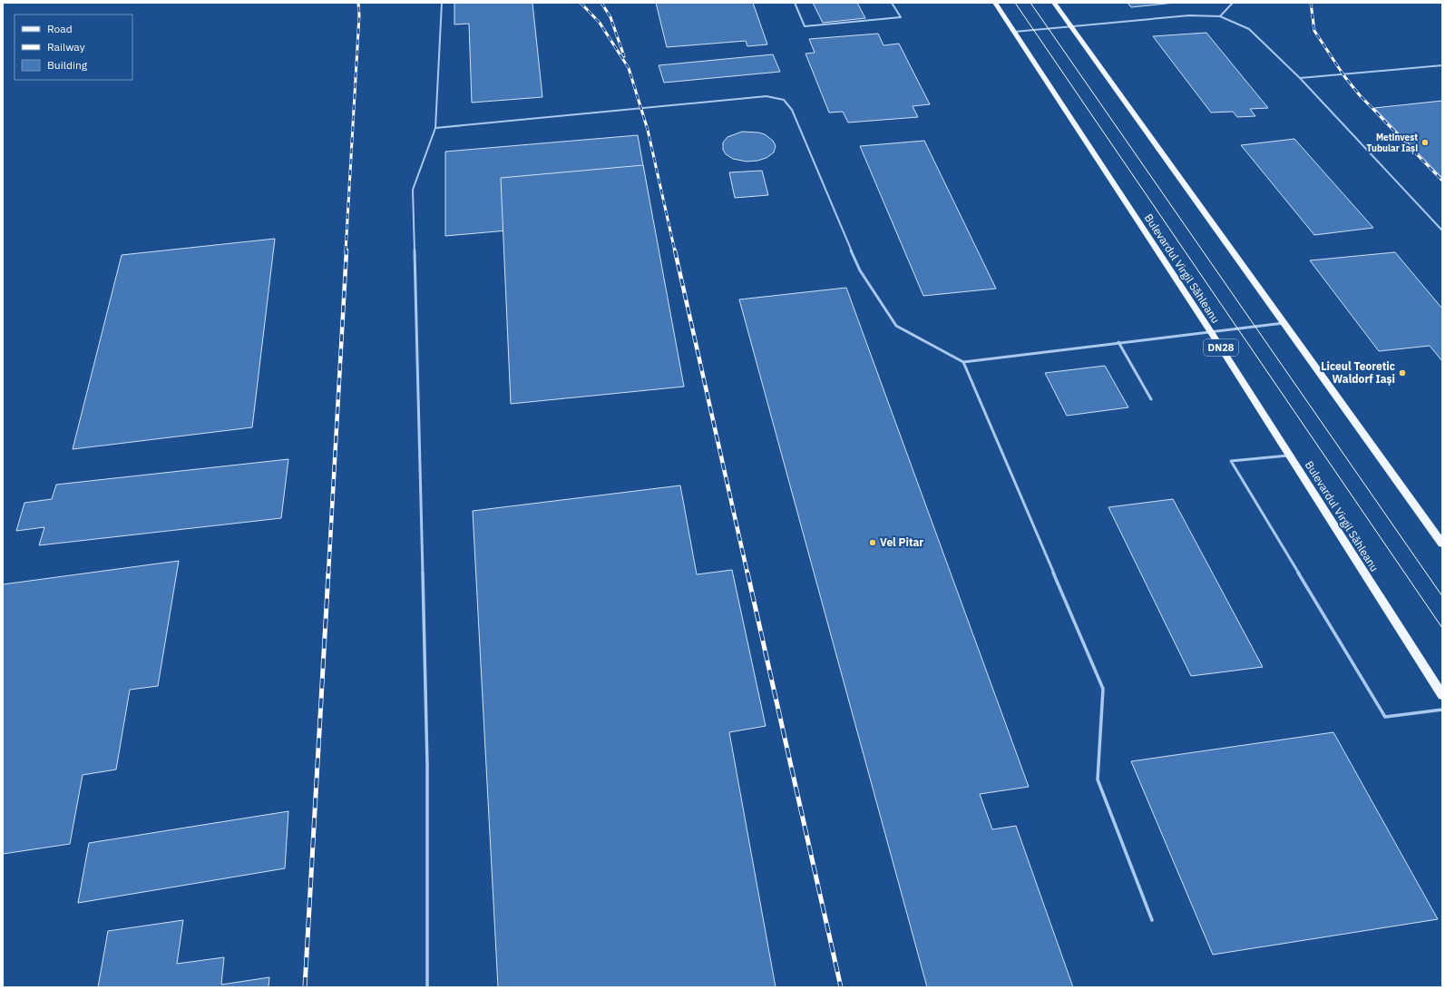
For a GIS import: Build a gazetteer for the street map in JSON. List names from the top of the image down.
{
  "streets": {
    "main road": ["Bulevardul Virgil Săhleanu", "DN28"]
  },
  "places": ["Metinvest Tubular Iași", "Liceul Teoretic Waldorf Iași", "Vel Pitar"],
  "legend": ["Road", "Railway", "Building"]
}
